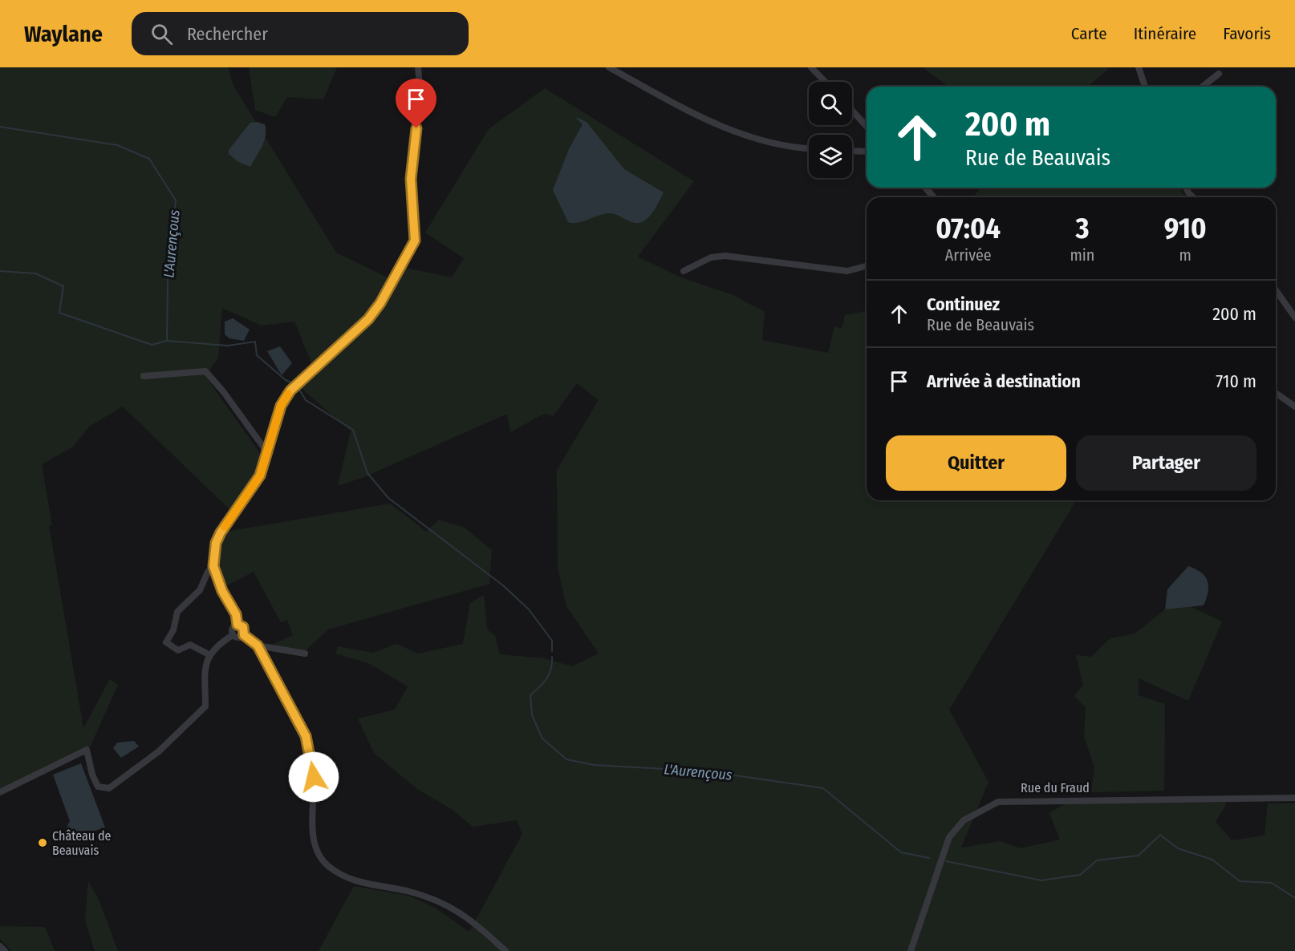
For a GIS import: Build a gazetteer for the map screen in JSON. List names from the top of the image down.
{
  "streets": {
    "street": ["Rue du Fraud"]
  },
  "water": ["L'Aurençous"],
  "places": ["Château de Beauvais"],
  "page": {
    "header": "Waylane",
    "search": "Rechercher",
    "nav": ["Carte", "Itinéraire", "Favoris"],
    "turn": ["200 m", "Rue de Beauvais"],
    "eta": [
      "07:04",
      "Arrivée",
      "3",
      "min",
      "910",
      "m"
    ],
    "list": [
      {
        "name": "Continuez",
        "note": "Rue de Beauvais",
        "value": "200 m"
      },
      {
        "name": "Arrivée à destination",
        "value": "710 m"
      }
    ],
    "buttons": ["Quitter", "Partager"]
  }
}
